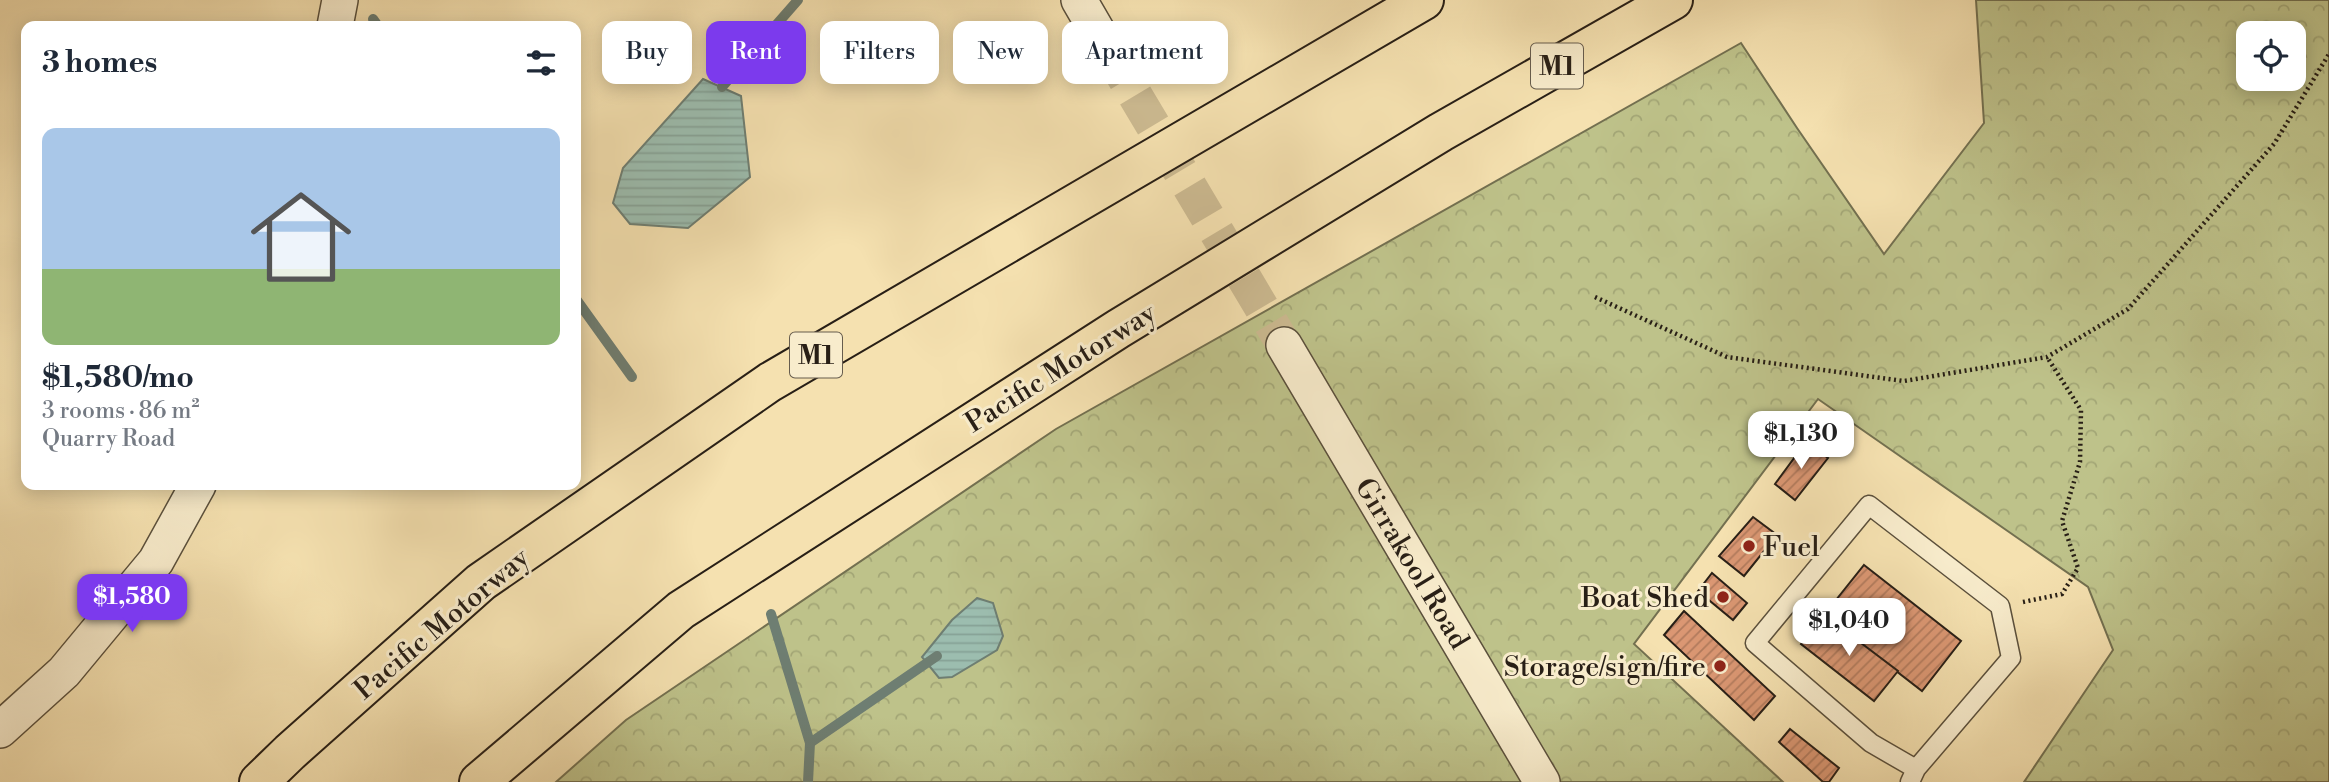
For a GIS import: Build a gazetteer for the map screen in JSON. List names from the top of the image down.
{
  "streets": {
    "highway": ["M1", "Pacific Motorway"],
    "street": ["Girrakool Road"]
  },
  "places": ["Fuel", "Boat Shed", "Storage/sign/fire"],
  "page": {
    "chip": [
      "Buy",
      "Rent",
      "Filters",
      "New",
      "Apartment"
    ],
    "heading": "3 homes",
    "list": [
      {
        "name": "$1,580/mo",
        "note": "3 rooms · 86 m² · Quarry Road"
      }
    ],
    "price": ["$1,130", "$1,580", "$1,040"]
  }
}
